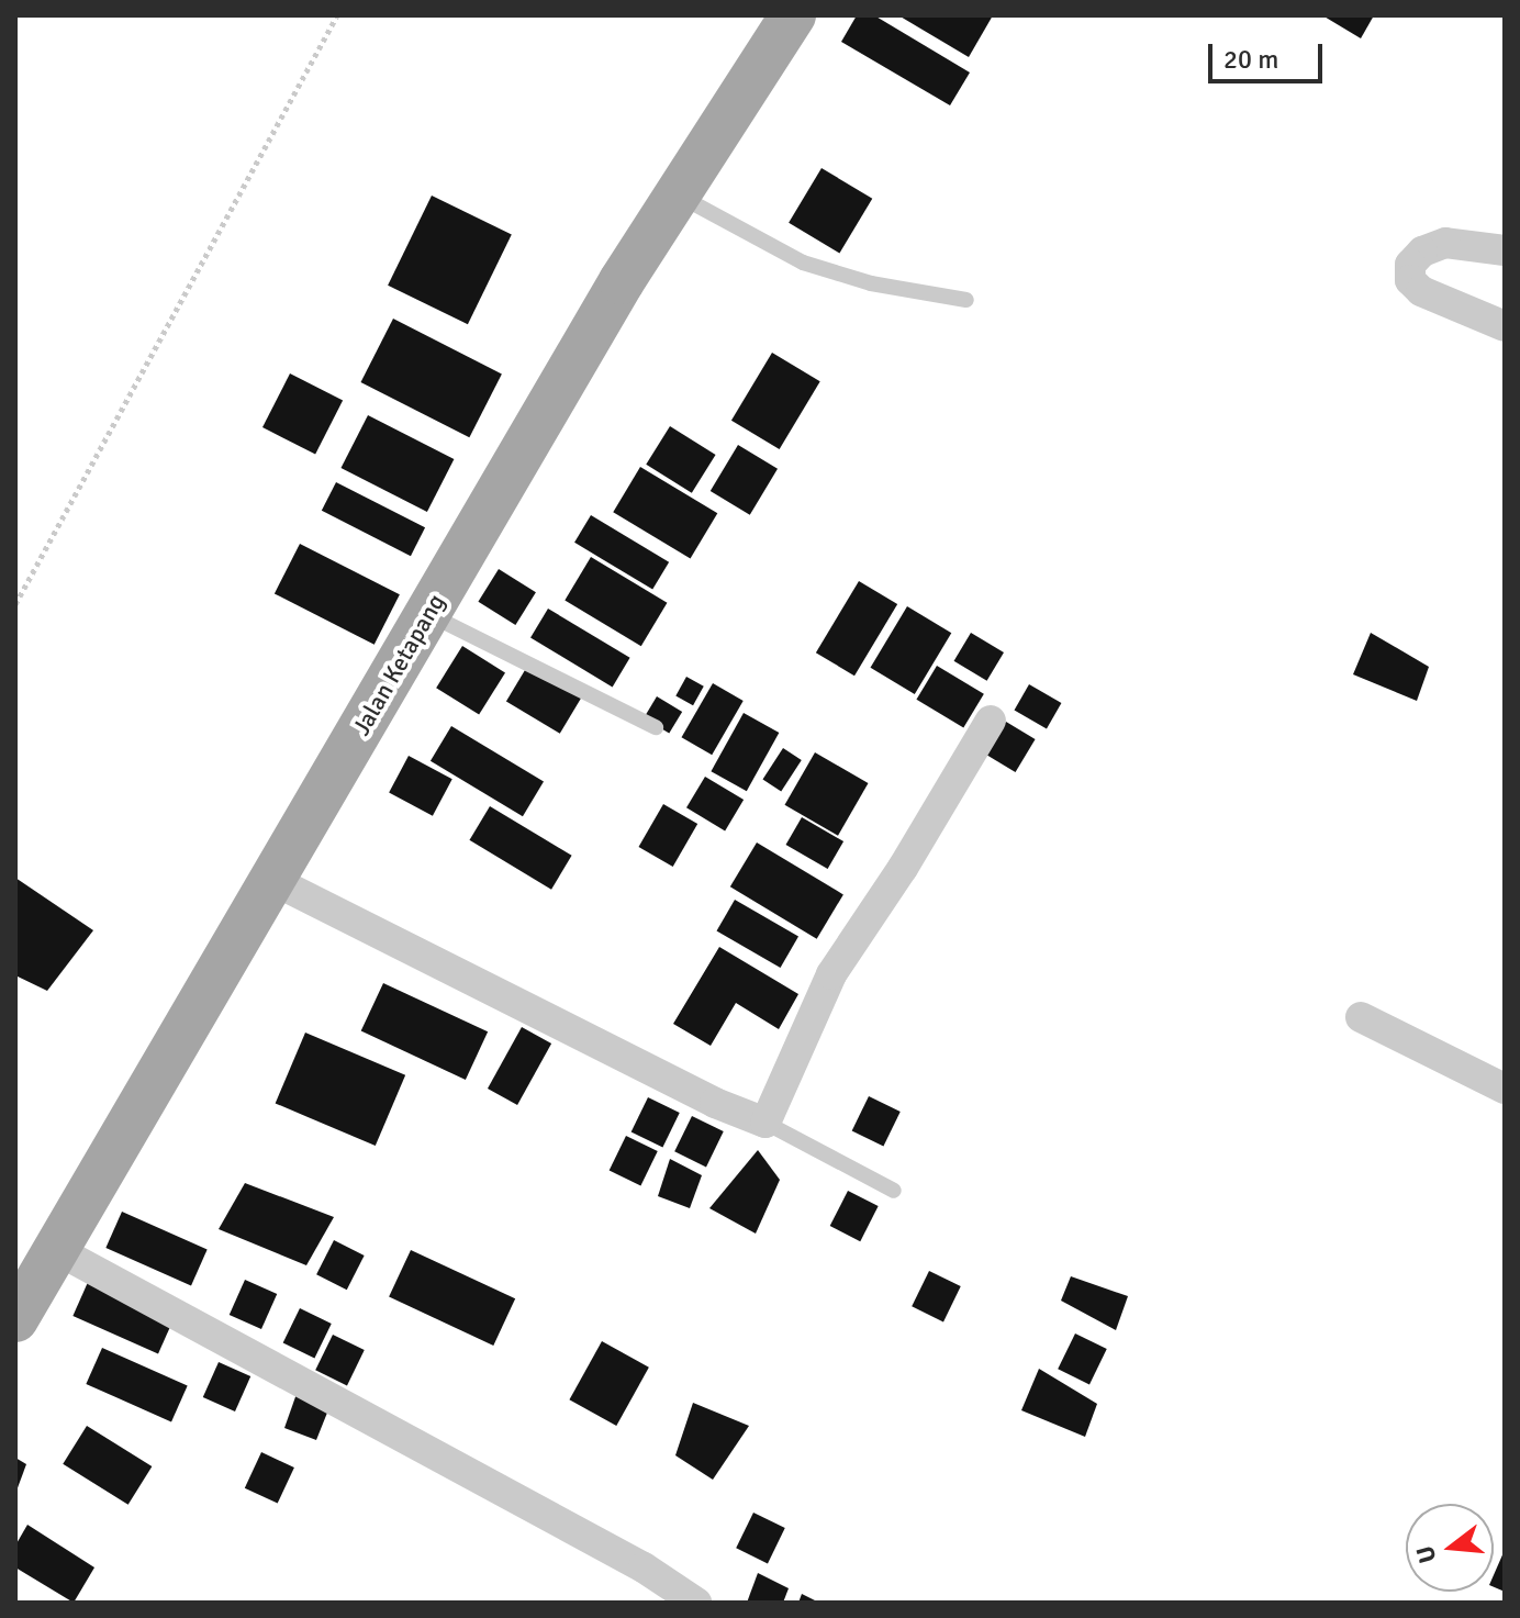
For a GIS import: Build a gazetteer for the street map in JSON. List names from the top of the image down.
{
  "streets": {
    "main road": ["Jalan Ketapang"]
  },
  "scale_bar": "20 m",
  "north": "left"
}
